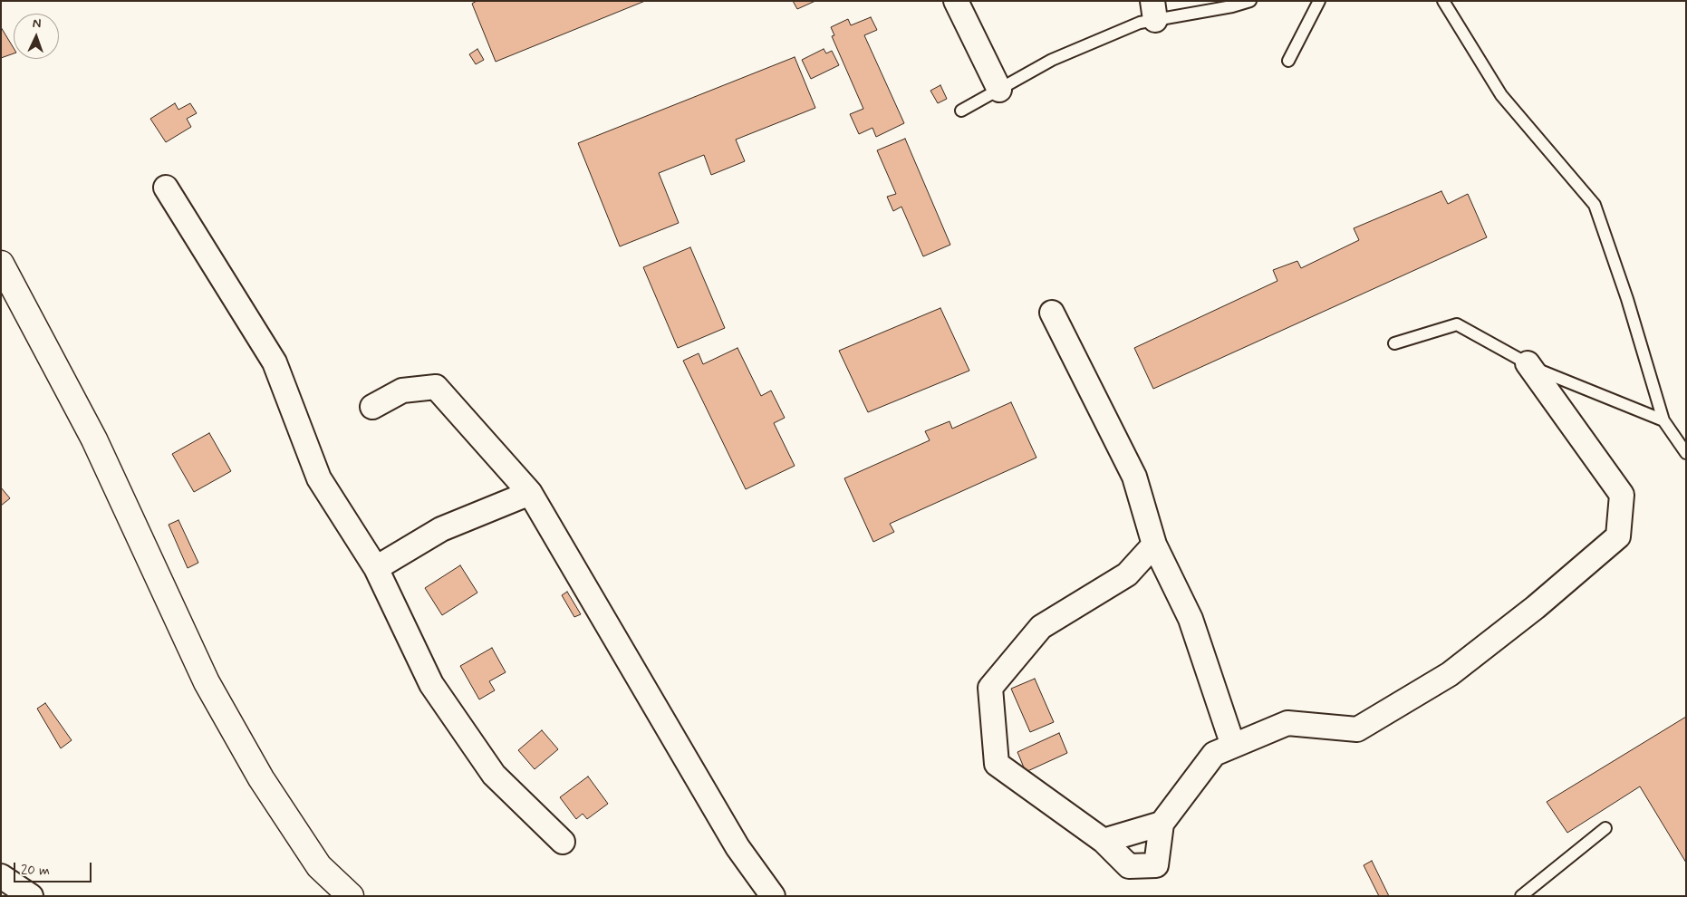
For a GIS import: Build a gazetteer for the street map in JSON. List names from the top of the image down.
{
  "scale_bar": "20 m",
  "north": "top"
}
